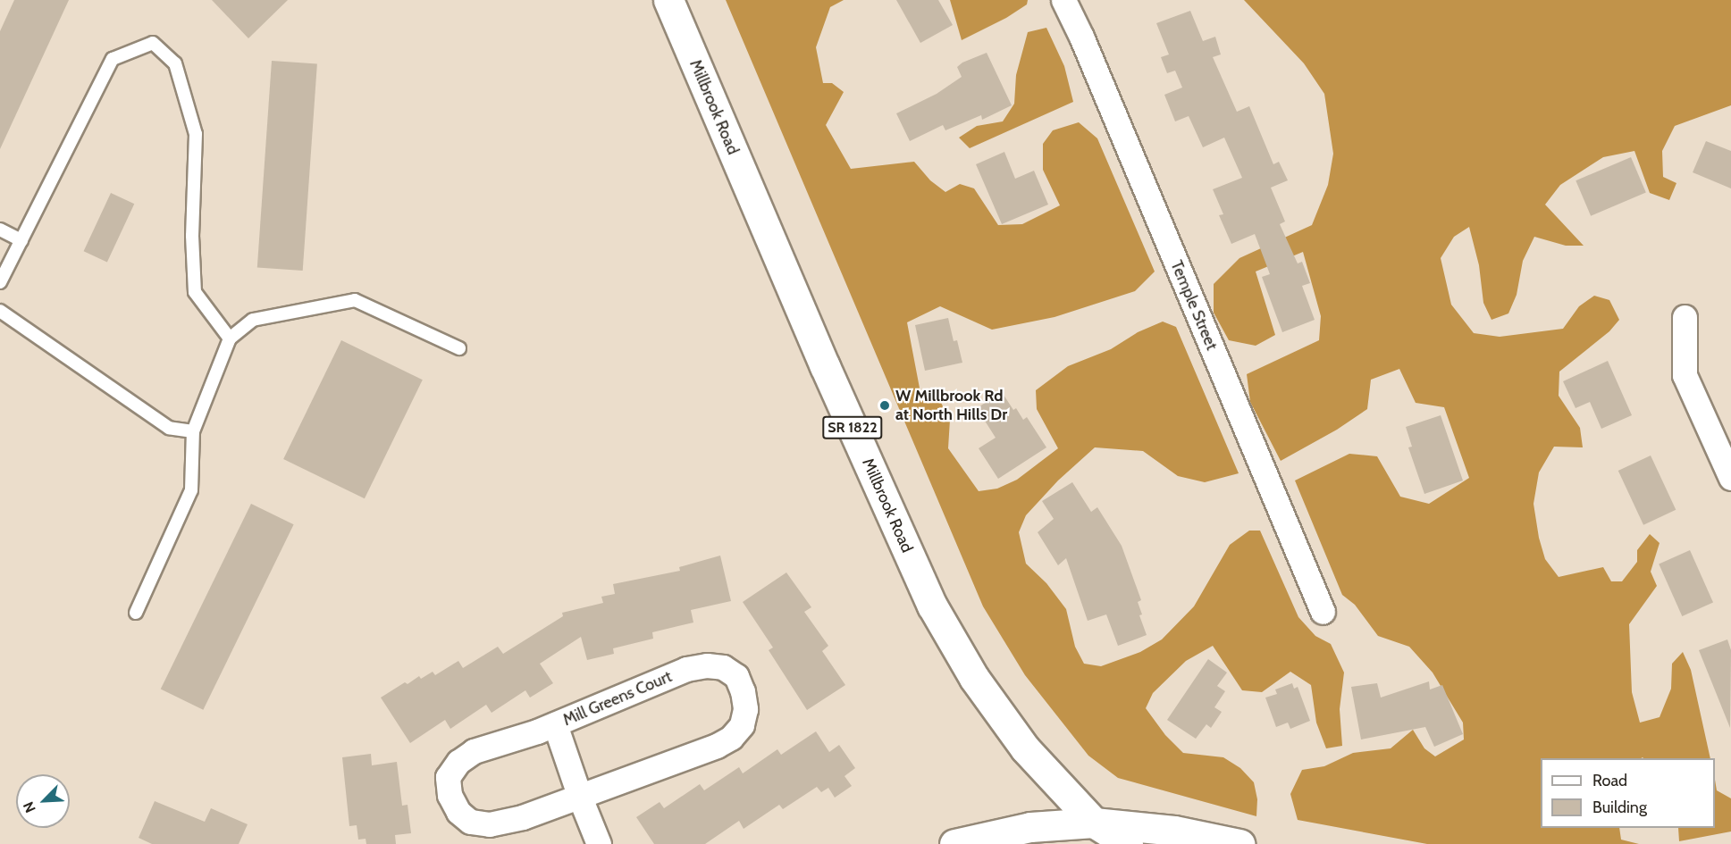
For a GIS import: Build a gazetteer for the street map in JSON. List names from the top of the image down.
{
  "streets": {
    "main road": ["Millbrook Road", "SR 1822"],
    "street": ["Temple Street", "Mill Greens Court"]
  },
  "places": ["W Millbrook Rd at North Hills Dr"],
  "legend": ["Road", "Building"],
  "north": "bottom left"
}
